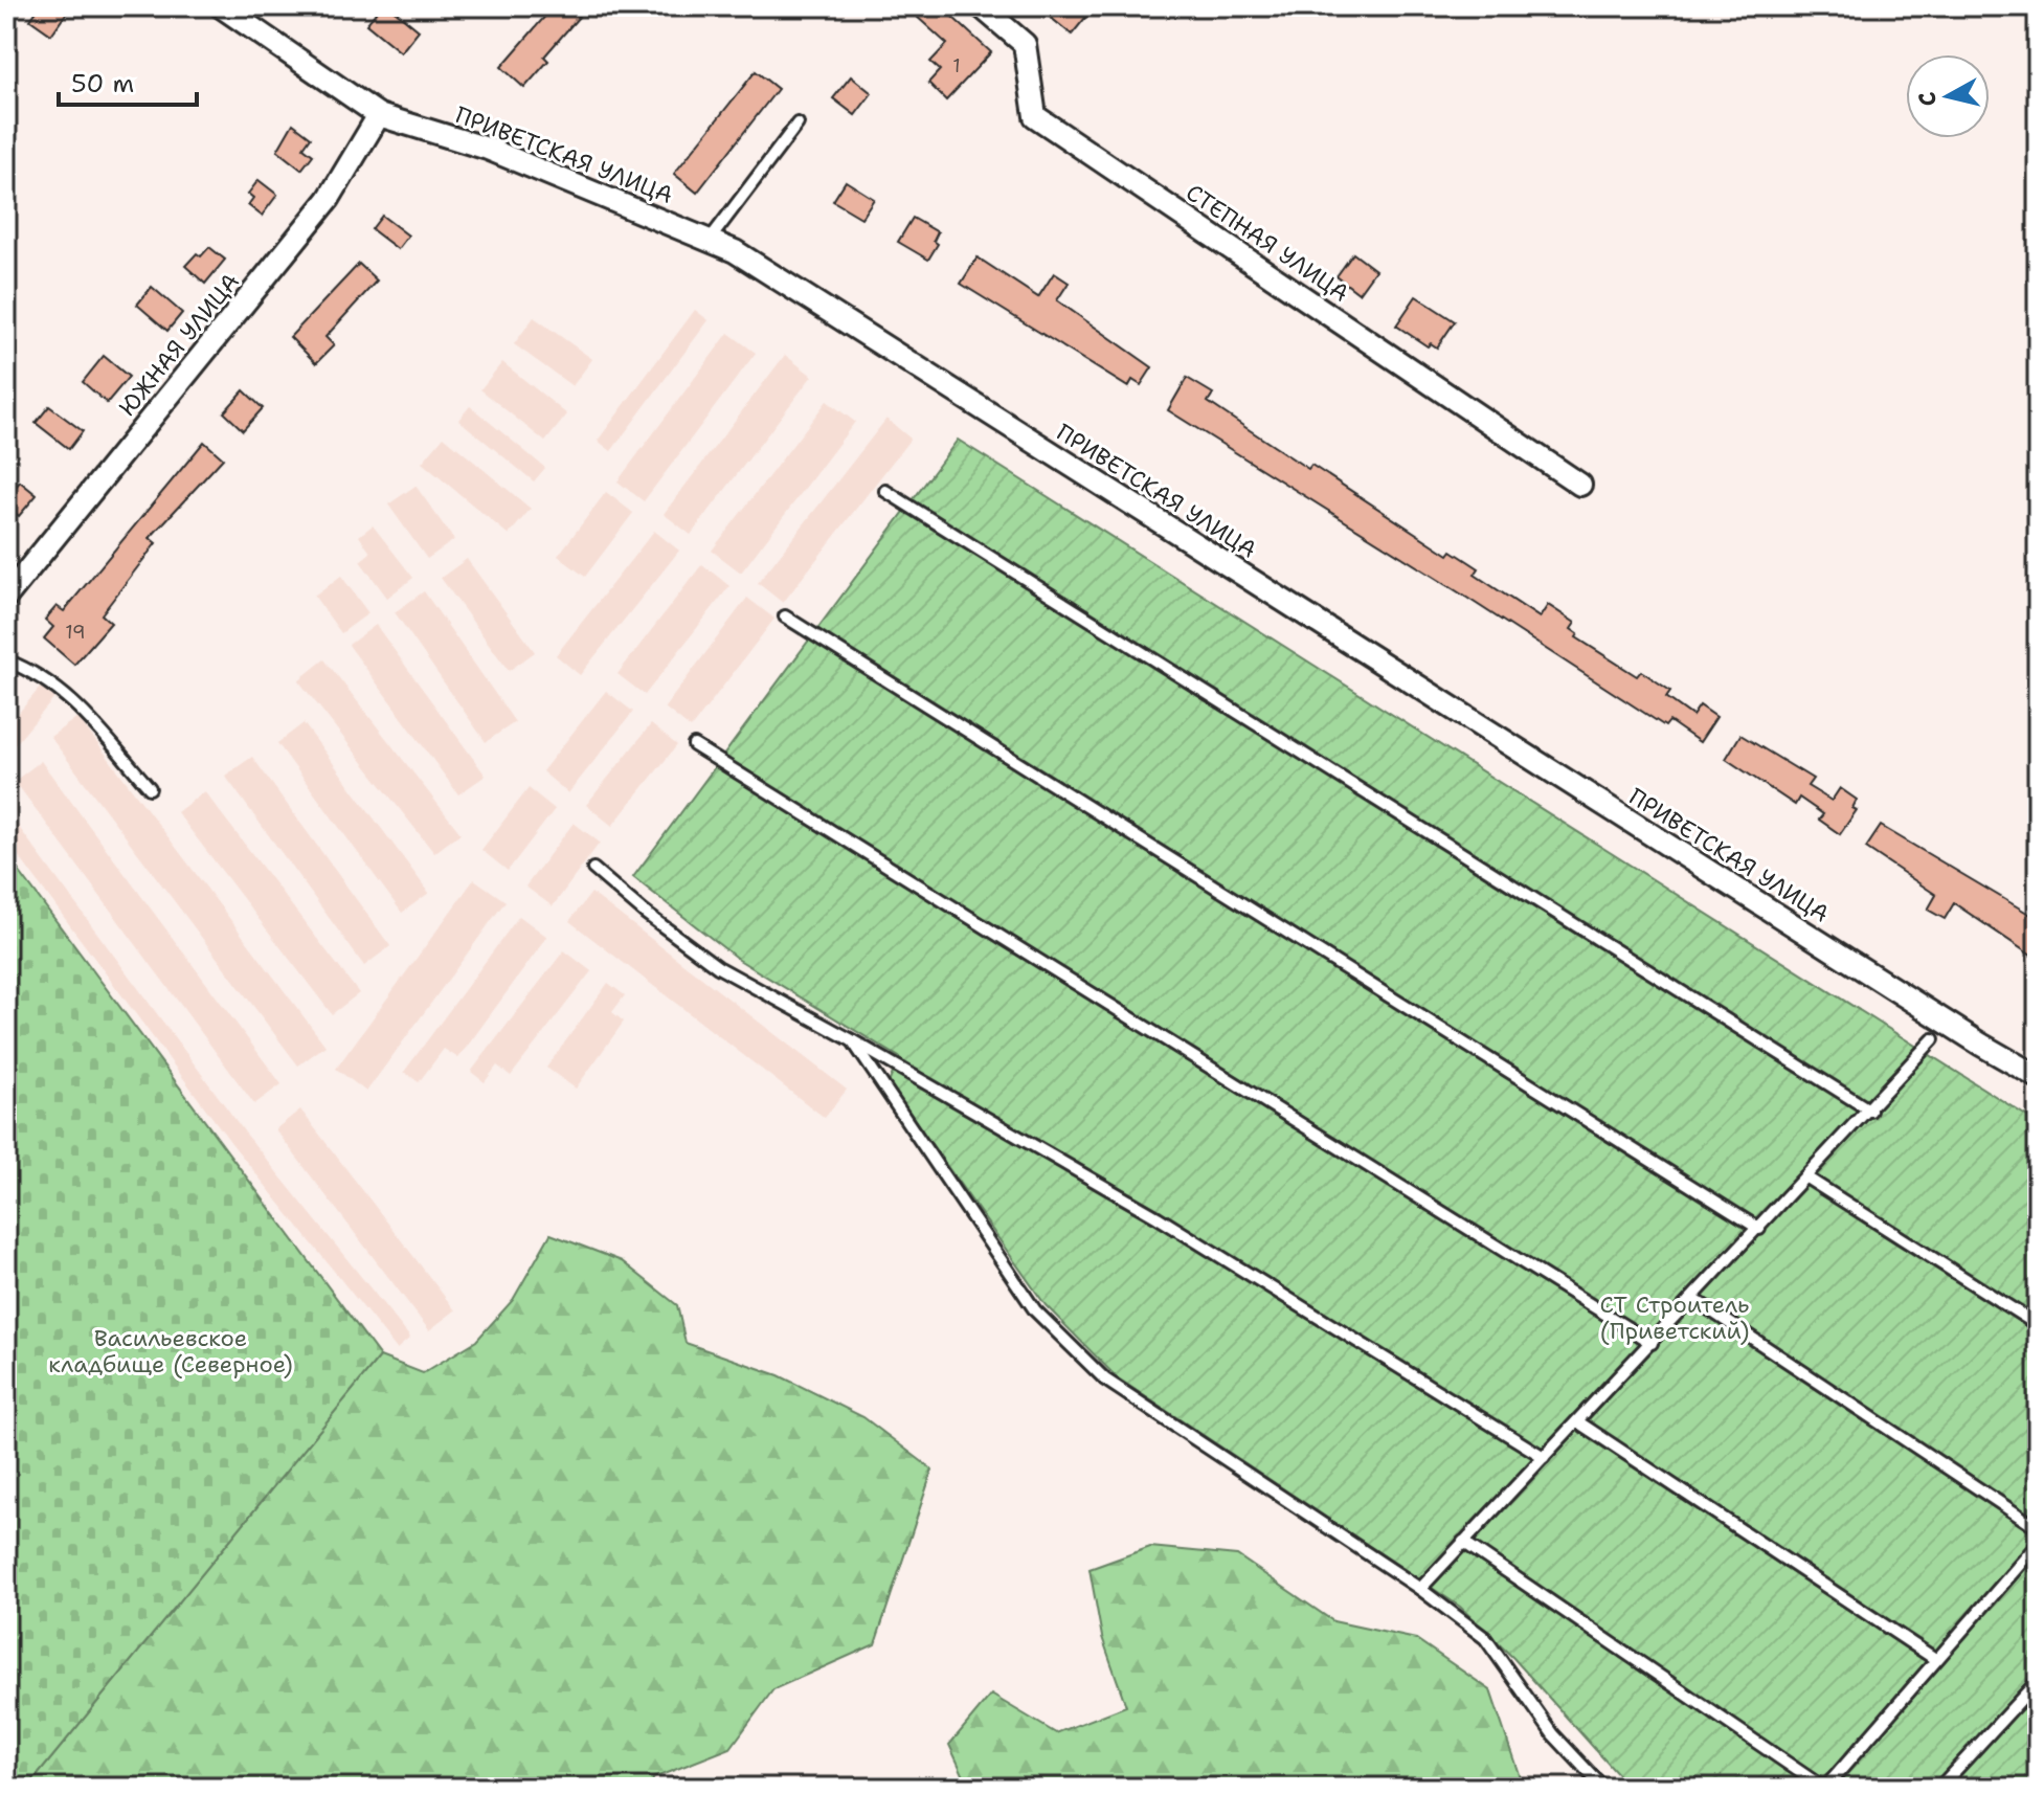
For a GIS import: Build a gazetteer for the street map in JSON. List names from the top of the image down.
{
  "streets": {
    "street": ["ПРИВЕТСКАЯ УЛИЦА", "СТЕПНАЯ УЛИЦА", "ЮЖНАЯ УЛИЦА"]
  },
  "crossings": [
    ["ПРИВЕТСКАЯ УЛИЦА", "ЮЖНАЯ УЛИЦА"]
  ],
  "parks": ["СТ Строитель (Приветский)", "Васильевское кладбище (Северное)"],
  "house_numbers": ["1", "19"],
  "scale_bar": "50 m",
  "north": "left"
}
